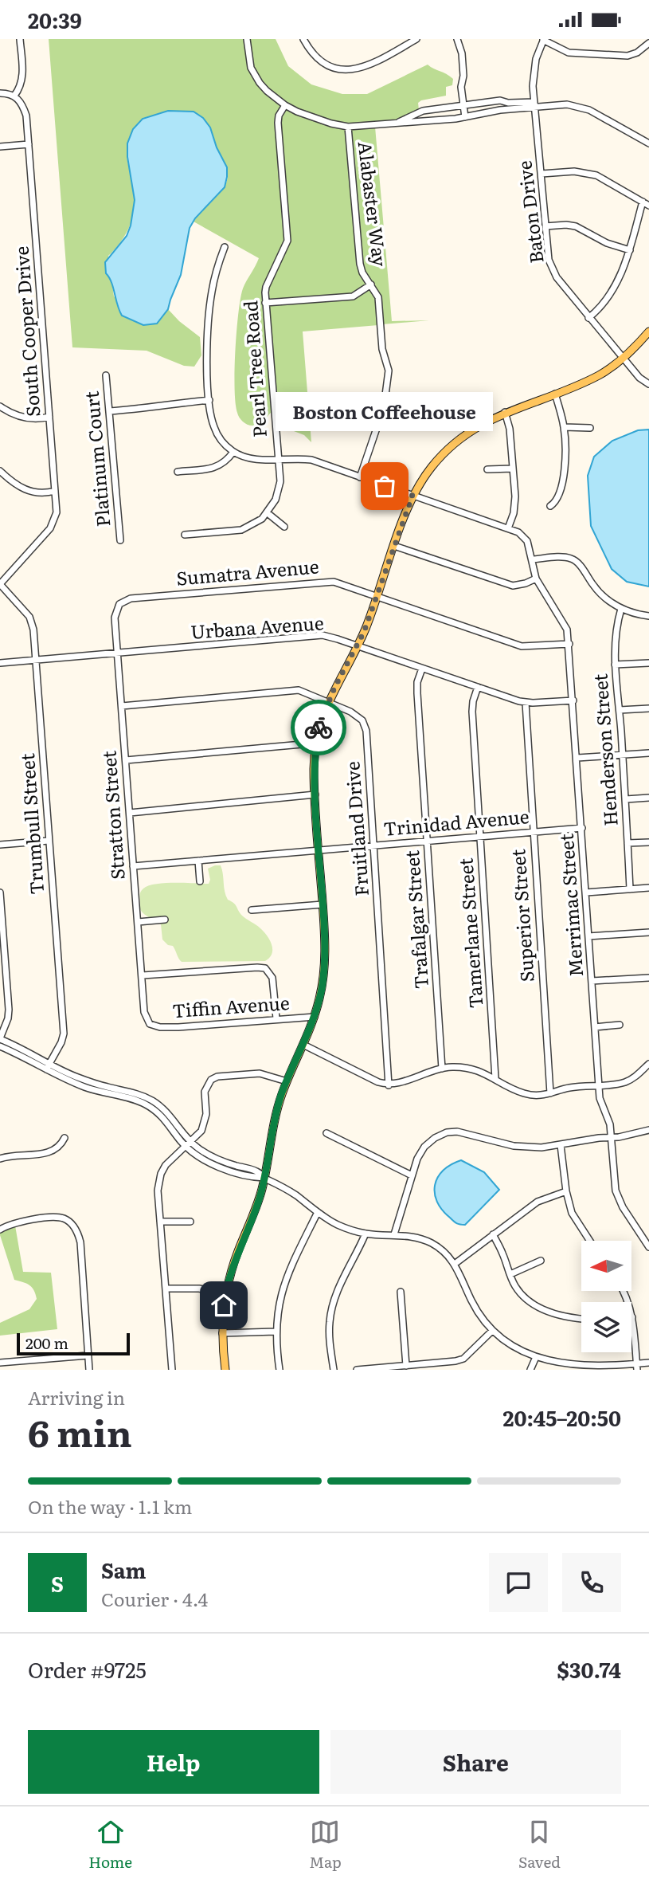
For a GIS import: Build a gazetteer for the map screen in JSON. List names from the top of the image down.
{
  "streets": {
    "street": [
      "Alabaster Way",
      "Baton Drive",
      "South Cooper Drive",
      "Pearl Tree Road",
      "Platinum Court",
      "Sumatra Avenue",
      "Urbana Avenue",
      "Henderson Street",
      "Stratton Street",
      "Trinidad Avenue",
      "Trumbull Street",
      "Fruitland Drive",
      "Merrimac Street",
      "Superior Street",
      "Trafalgar Street",
      "Tamerlane Street",
      "Tiffin Avenue"
    ]
  },
  "crossings": [
    ["South Cooper Drive", "Trumbull Street"],
    ["Sumatra Avenue", "Stratton Street"],
    ["Sumatra Avenue", "Merrimac Street"],
    ["Urbana Avenue", "Stratton Street"],
    ["Urbana Avenue", "Trumbull Street"],
    ["Urbana Avenue", "Merrimac Street"],
    ["Urbana Avenue", "Superior Street"],
    ["Urbana Avenue", "Trafalgar Street"],
    ["Urbana Avenue", "Tamerlane Street"],
    ["Stratton Street", "Trinidad Avenue"],
    ["Stratton Street", "Fruitland Drive"],
    ["Stratton Street", "Tiffin Avenue"],
    ["Trinidad Avenue", "Fruitland Drive"],
    ["Trinidad Avenue", "Merrimac Street"],
    ["Trinidad Avenue", "Superior Street"],
    ["Trinidad Avenue", "Trafalgar Street"],
    ["Trinidad Avenue", "Tamerlane Street"]
  ],
  "places": ["Boston Coffeehouse"],
  "scale_bar": "200 m",
  "north": "left",
  "page": {
    "status": "20:39",
    "bubble": "Boston Coffeehouse",
    "scale": "200 m",
    "heading": ["6 min", "Arriving in", "20:45–20:50"],
    "panel": [
      "Sam",
      "Courier · 4.4",
      "Order #9725",
      "$30.74"
    ],
    "bar": "On the way · 1.1 km",
    "round": "S",
    "buttons": ["Help", "Share"],
    "tabs": ["Home", "Map", "Saved"]
  }
}
